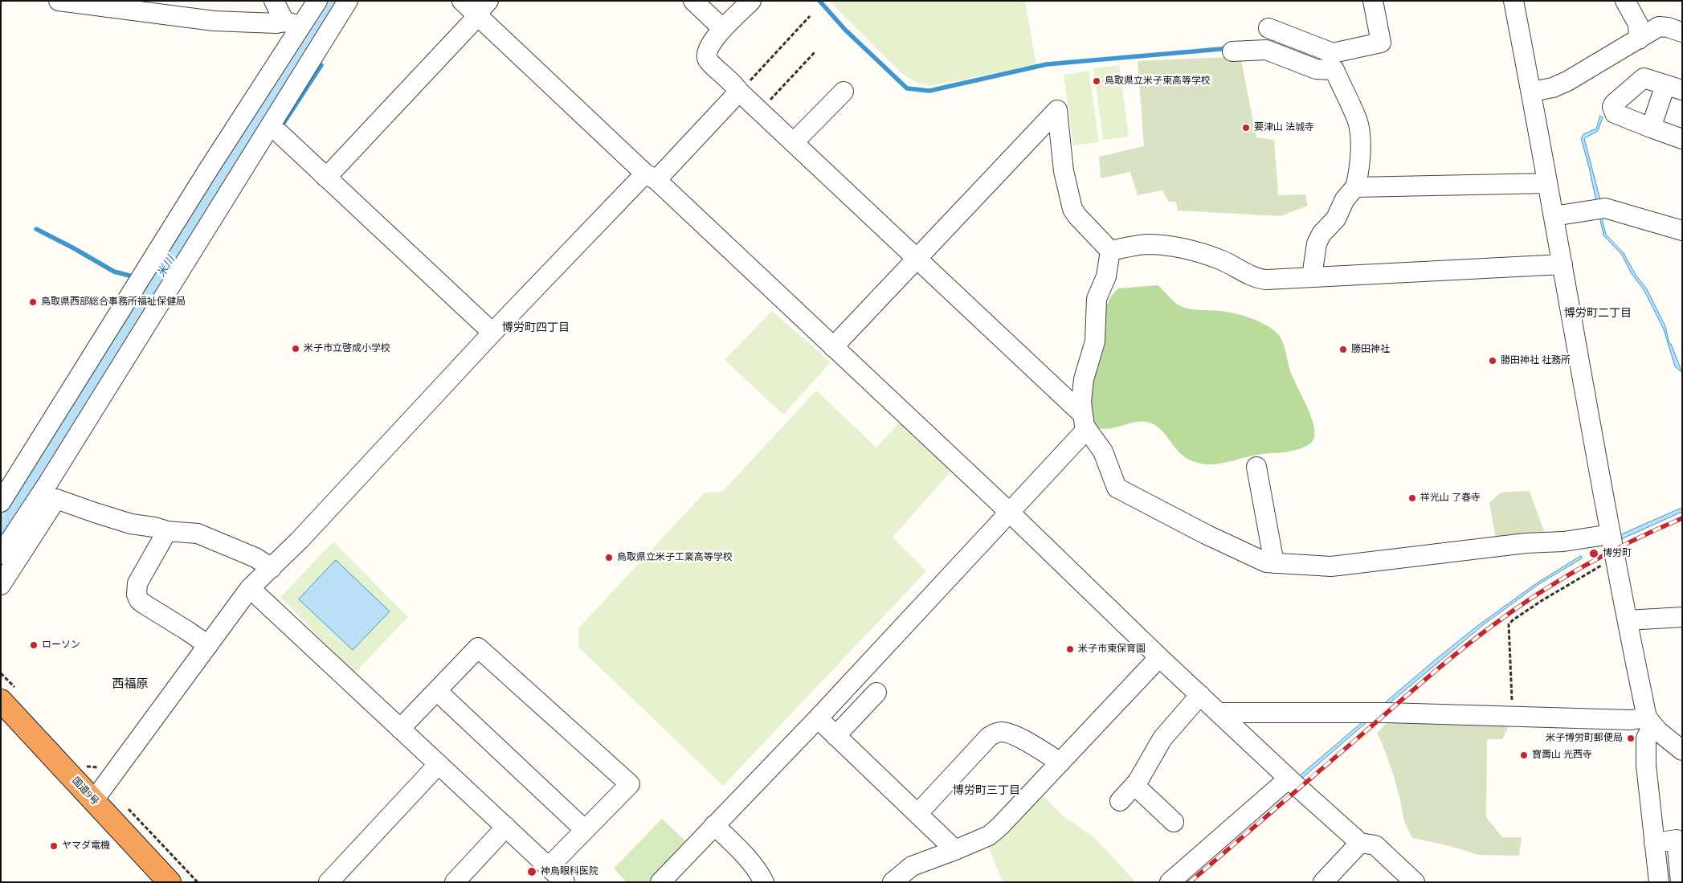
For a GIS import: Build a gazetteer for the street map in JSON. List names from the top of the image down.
{
  "streets": {
    "highway": ["国道9号"]
  },
  "districts": [
    "博労町二丁目",
    "博労町四丁目",
    "西福原",
    "博労町三丁目"
  ],
  "water": ["米川"],
  "places": [
    "鳥取県立米子東高等学校",
    "要津山 法城寺",
    "鳥取県西部総合事務所福祉保健局",
    "米子市立啓成小学校",
    "勝田神社",
    "勝田神社 社務所",
    "祥光山 了春寺",
    "博労町",
    "鳥取県立米子工業高等学校",
    "ローソン",
    "米子市東保育園",
    "米子博労町郵便局",
    "寶壽山 光西寺",
    "ヤマダ電機",
    "神鳥眼科医院"
  ]
}
